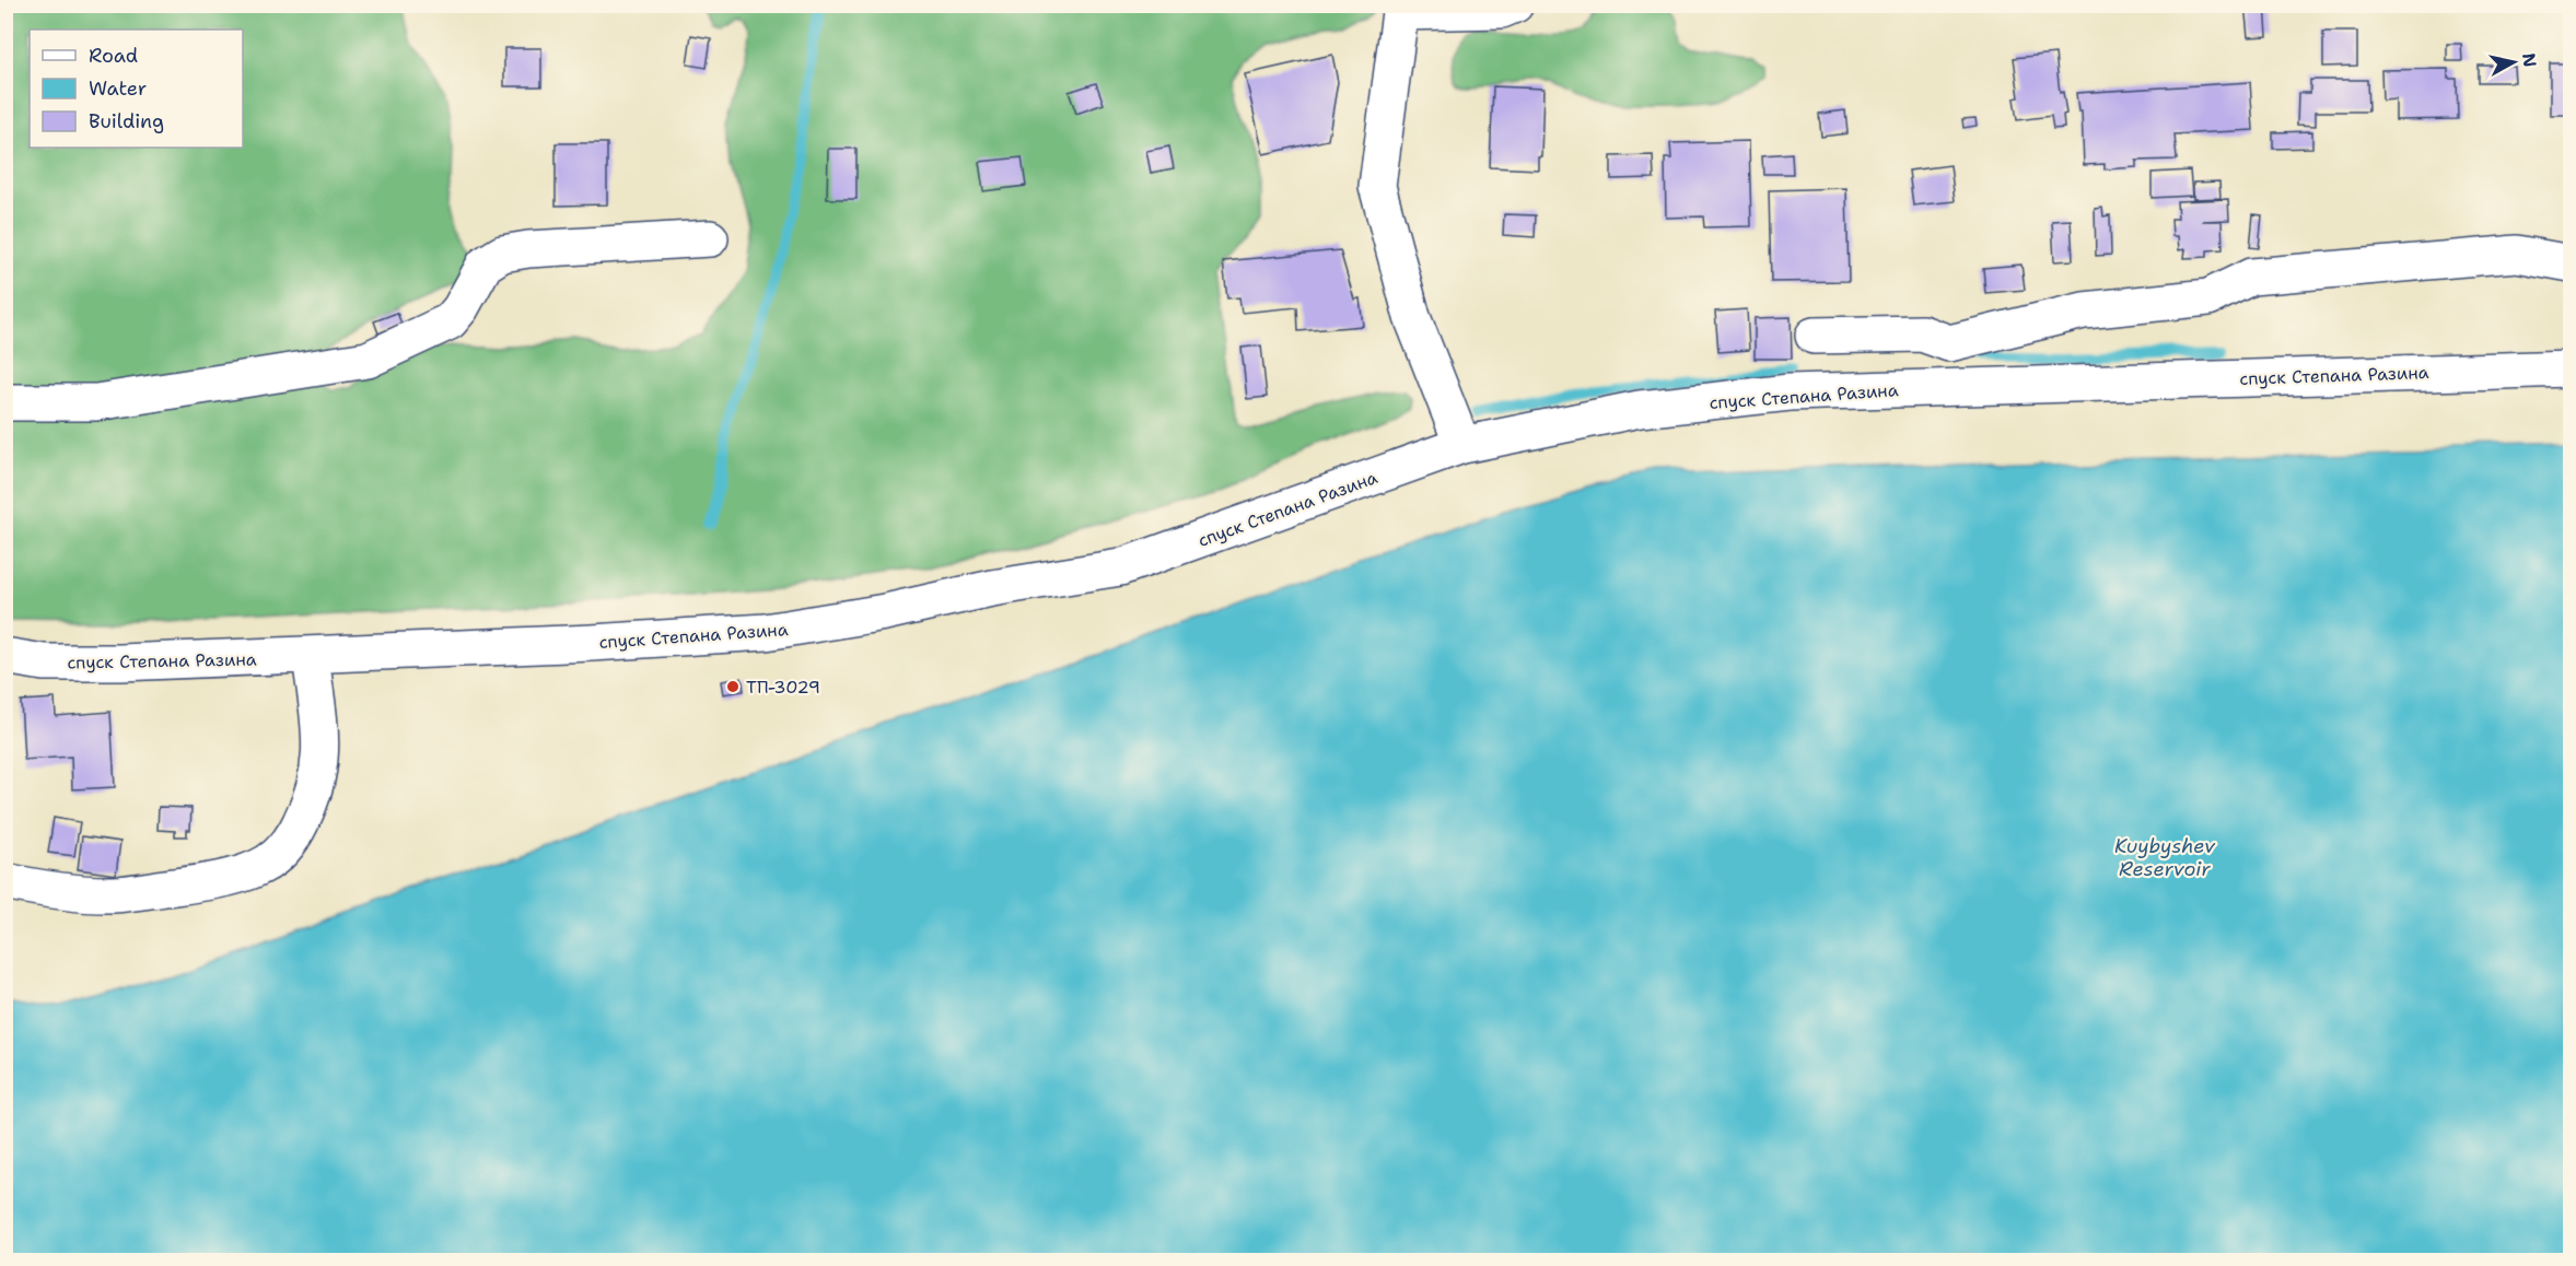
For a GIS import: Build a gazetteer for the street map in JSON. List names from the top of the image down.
{
  "streets": {
    "street": ["спуск Степана Разина"]
  },
  "water": ["Kuybyshev Reservoir"],
  "places": ["ТП-3029"],
  "legend": ["Road", "Water", "Building"],
  "north": "right"
}
